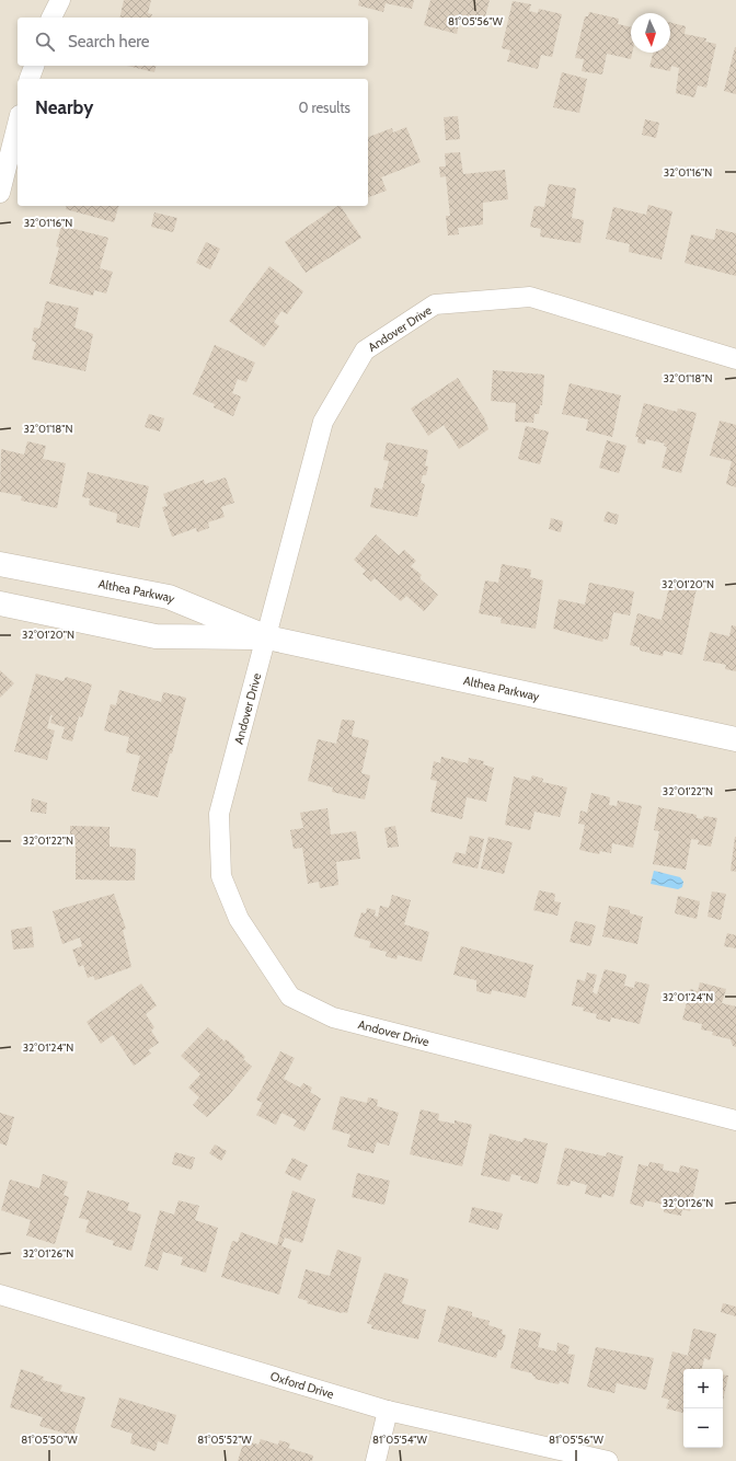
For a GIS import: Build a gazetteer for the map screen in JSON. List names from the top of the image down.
{
  "streets": {
    "street": ["Andover Drive", "Althea Parkway", "Oxford Drive"]
  },
  "crossings": [
    ["Andover Drive", "Althea Parkway"]
  ],
  "north": "bottom",
  "page": {
    "search": "Search here",
    "heading": ["Nearby", "0 results"],
    "map_buttons": ["+", "−"]
  },
  "coordinates": [
    "81°05'56\"W",
    "32°01'16\"N",
    "32°01'18\"N",
    "32°01'20\"N",
    "32°01'22\"N",
    "32°01'24\"N",
    "32°01'26\"N",
    "81°05'50\"W",
    "81°05'52\"W",
    "81°05'54\"W"
  ]
}
